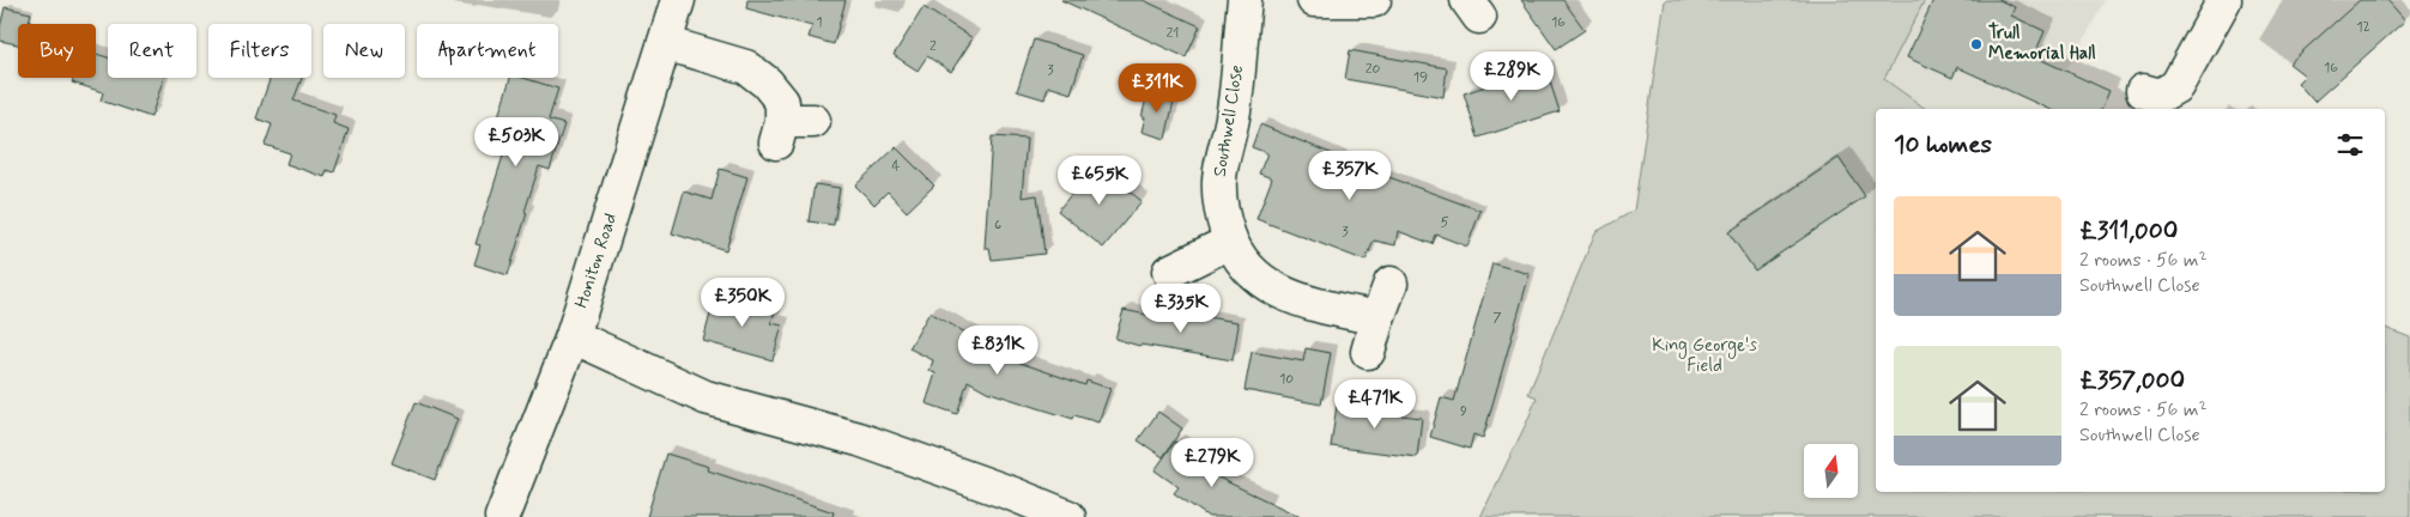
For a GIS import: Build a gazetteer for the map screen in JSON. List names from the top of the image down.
{
  "streets": {
    "street": ["Southwell Close", "Honiton Road"]
  },
  "parks": ["King George's Field"],
  "places": ["Trull Memorial Hall"],
  "house_numbers": [
    "1",
    "16",
    "12",
    "21",
    "2",
    "16",
    "20",
    "3",
    "19",
    "4",
    "5",
    "6",
    "3",
    "7",
    "10",
    "9"
  ],
  "north": "top",
  "page": {
    "chip": [
      "Buy",
      "Rent",
      "Filters",
      "New",
      "Apartment"
    ],
    "price": [
      "£289K",
      "£311K",
      "£503K",
      "£357K",
      "£655K",
      "£350K",
      "£335K",
      "£831K",
      "£471K",
      "£279K"
    ],
    "heading": "10 homes",
    "list": [
      {
        "name": "£311,000",
        "note": "2 rooms · 56 m² · Southwell Close"
      },
      {
        "name": "£357,000",
        "note": "2 rooms · 56 m² · Southwell Close"
      }
    ]
  }
}
